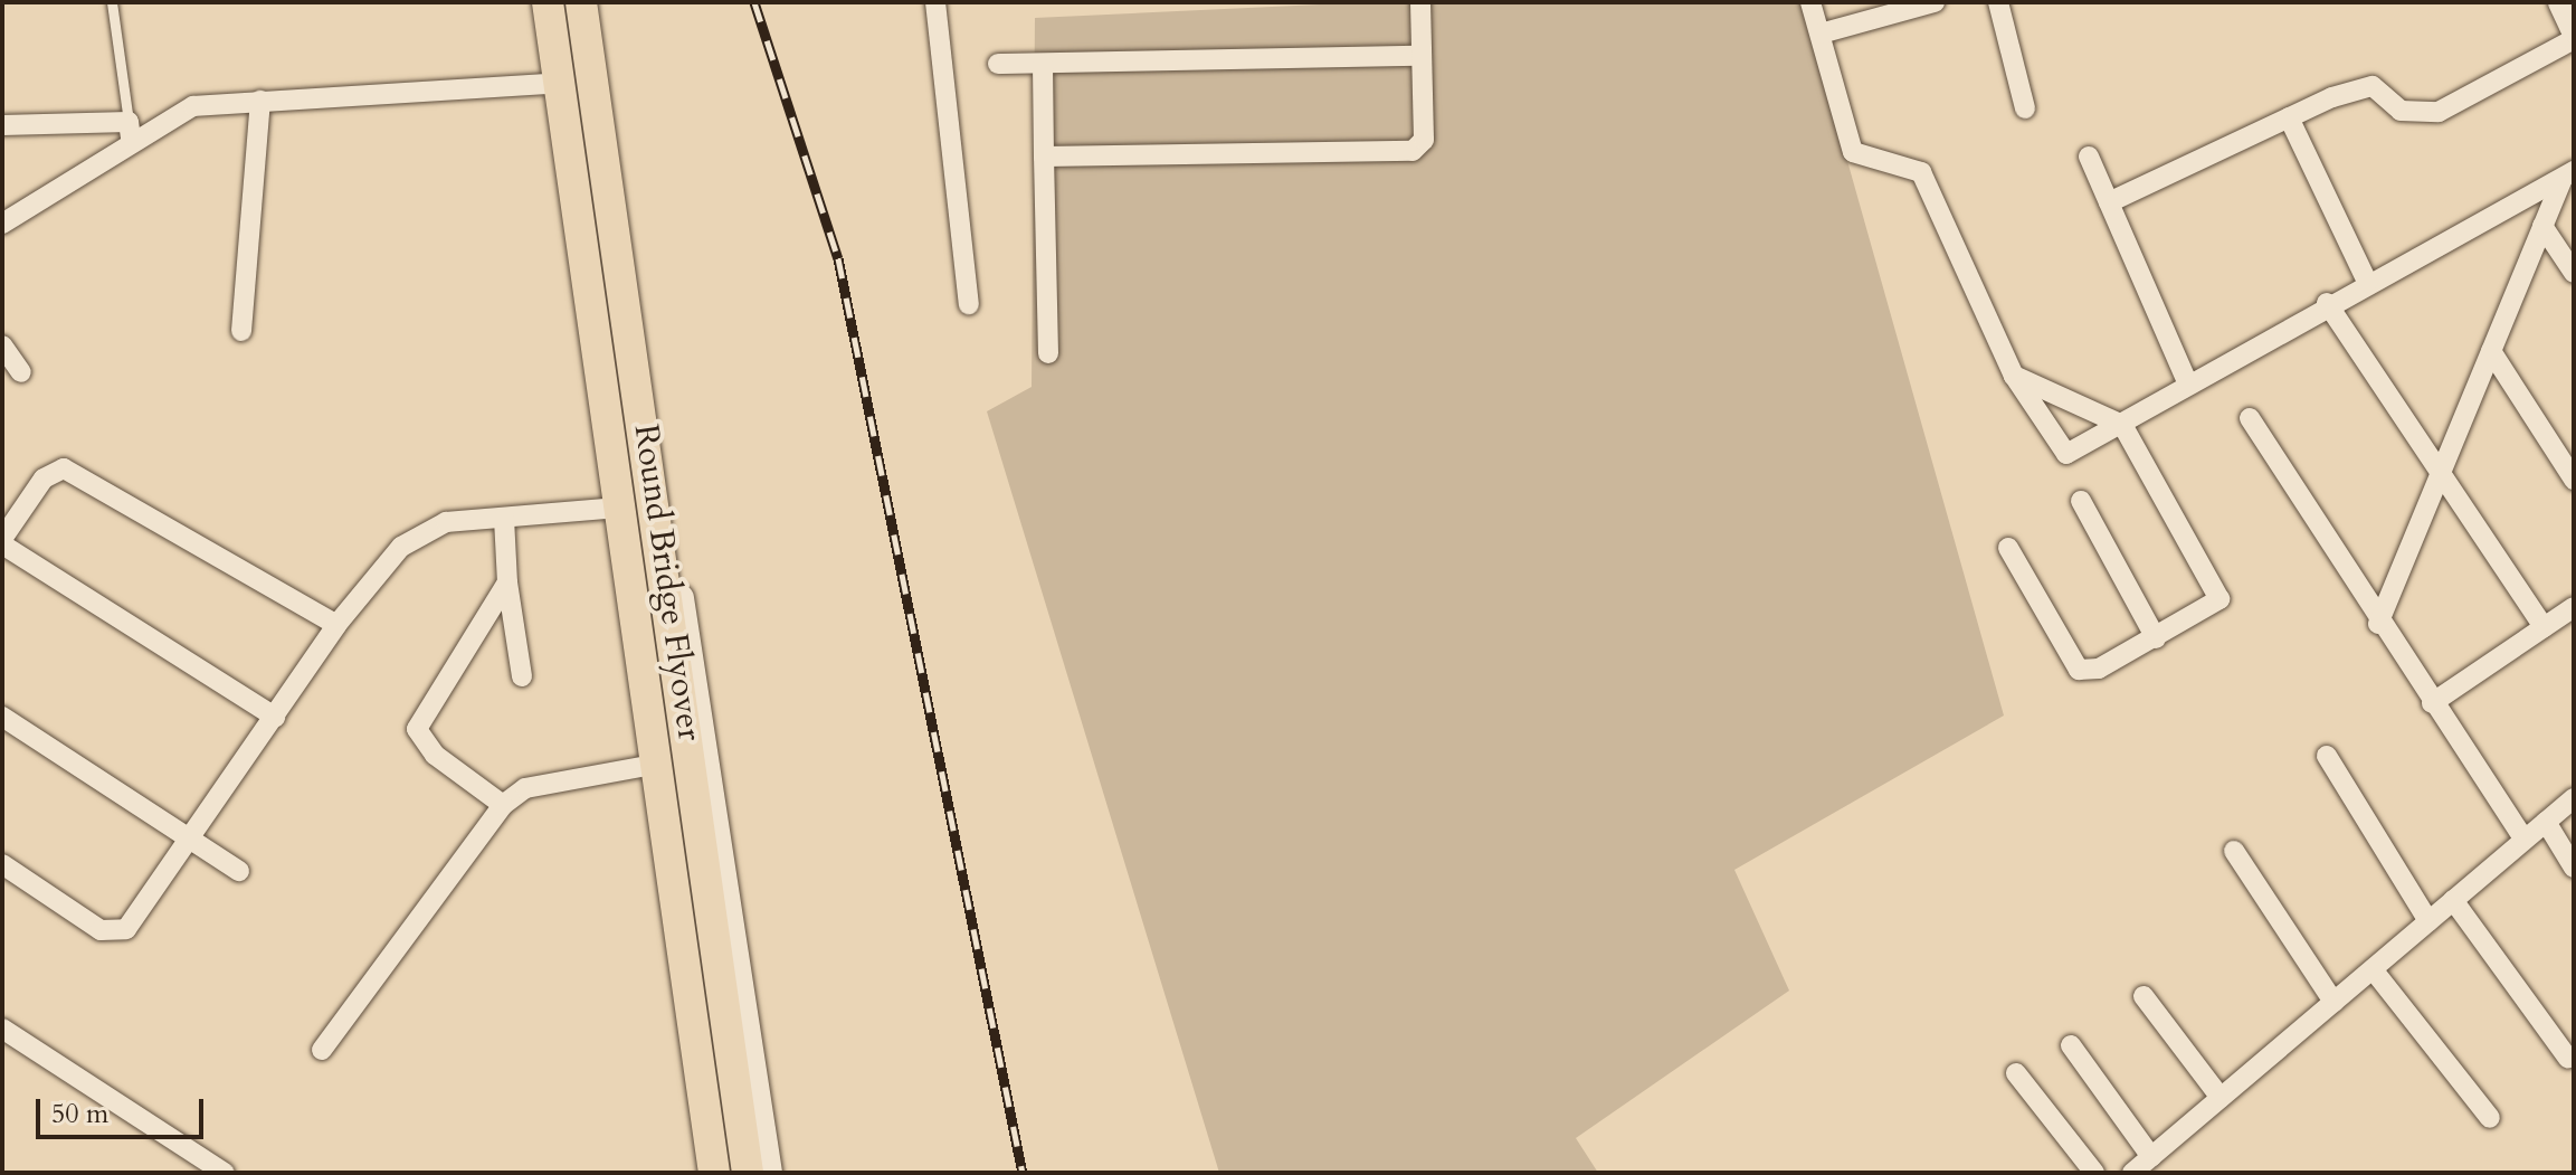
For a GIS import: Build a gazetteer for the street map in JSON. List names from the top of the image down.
{
  "streets": {
    "main road": ["Round Bridge Flyover"]
  },
  "scale_bar": "50 m"
}
